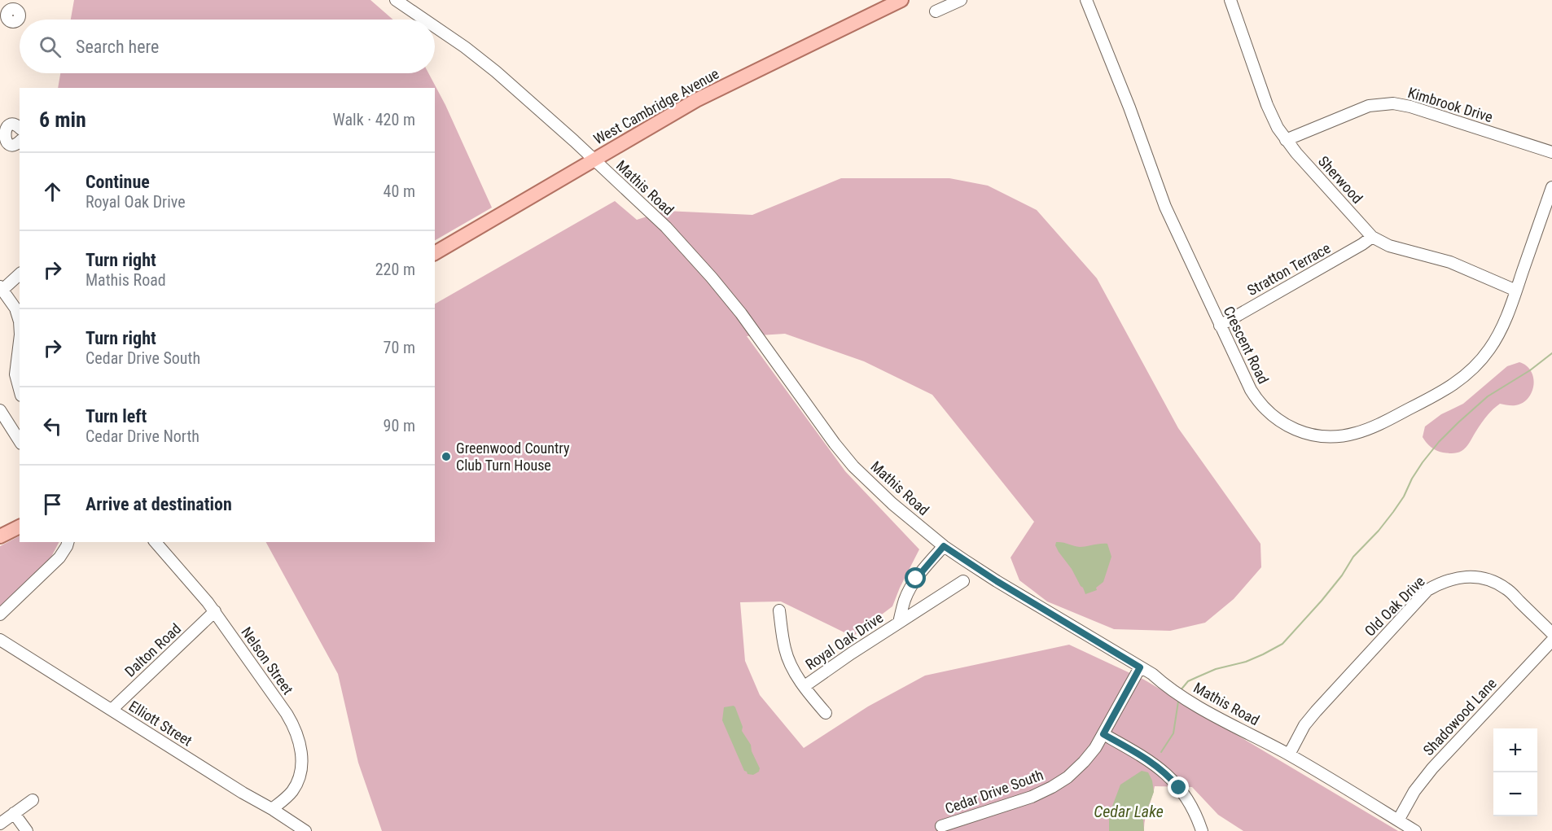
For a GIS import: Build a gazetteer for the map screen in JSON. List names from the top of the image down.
{
  "streets": {
    "main road": ["West Cambridge Avenue"],
    "street": [
      "Kimbrook Drive",
      "Sherwood",
      "Mathis Road",
      "Stratton Terrace",
      "Crescent Road",
      "Old Oak Drive",
      "Royal Oak Drive",
      "Dalton Road",
      "Nelson Street",
      "Shadowood Lane",
      "Elliott Street",
      "Cedar Drive South"
    ]
  },
  "crossings": [
    ["Kimbrook Drive", "Sherwood"],
    ["West Cambridge Avenue", "Mathis Road"],
    ["Sherwood", "Stratton Terrace"],
    ["Sherwood", "Crescent Road"],
    ["Mathis Road", "Old Oak Drive"],
    ["Mathis Road", "Royal Oak Drive"],
    ["Mathis Road", "Shadowood Lane"],
    ["Mathis Road", "Cedar Drive South"],
    ["Stratton Terrace", "Crescent Road"],
    ["Dalton Road", "Nelson Street"],
    ["Dalton Road", "Elliott Street"],
    ["Nelson Street", "Elliott Street"]
  ],
  "water": ["Cedar Lake"],
  "places": ["Greenwood Country Club Turn House"],
  "page": {
    "search": "Search here",
    "heading": ["6 min", "Walk · 420 m"],
    "list": [
      ["Continue", "Royal Oak Drive", "40 m"],
      ["Turn right", "Mathis Road", "220 m"],
      ["Turn right", "Cedar Drive South", "70 m"],
      ["Turn left", "Cedar Drive North", "90 m"],
      "Arrive at destination"
    ],
    "map_buttons": ["+", "−"]
  }
}
